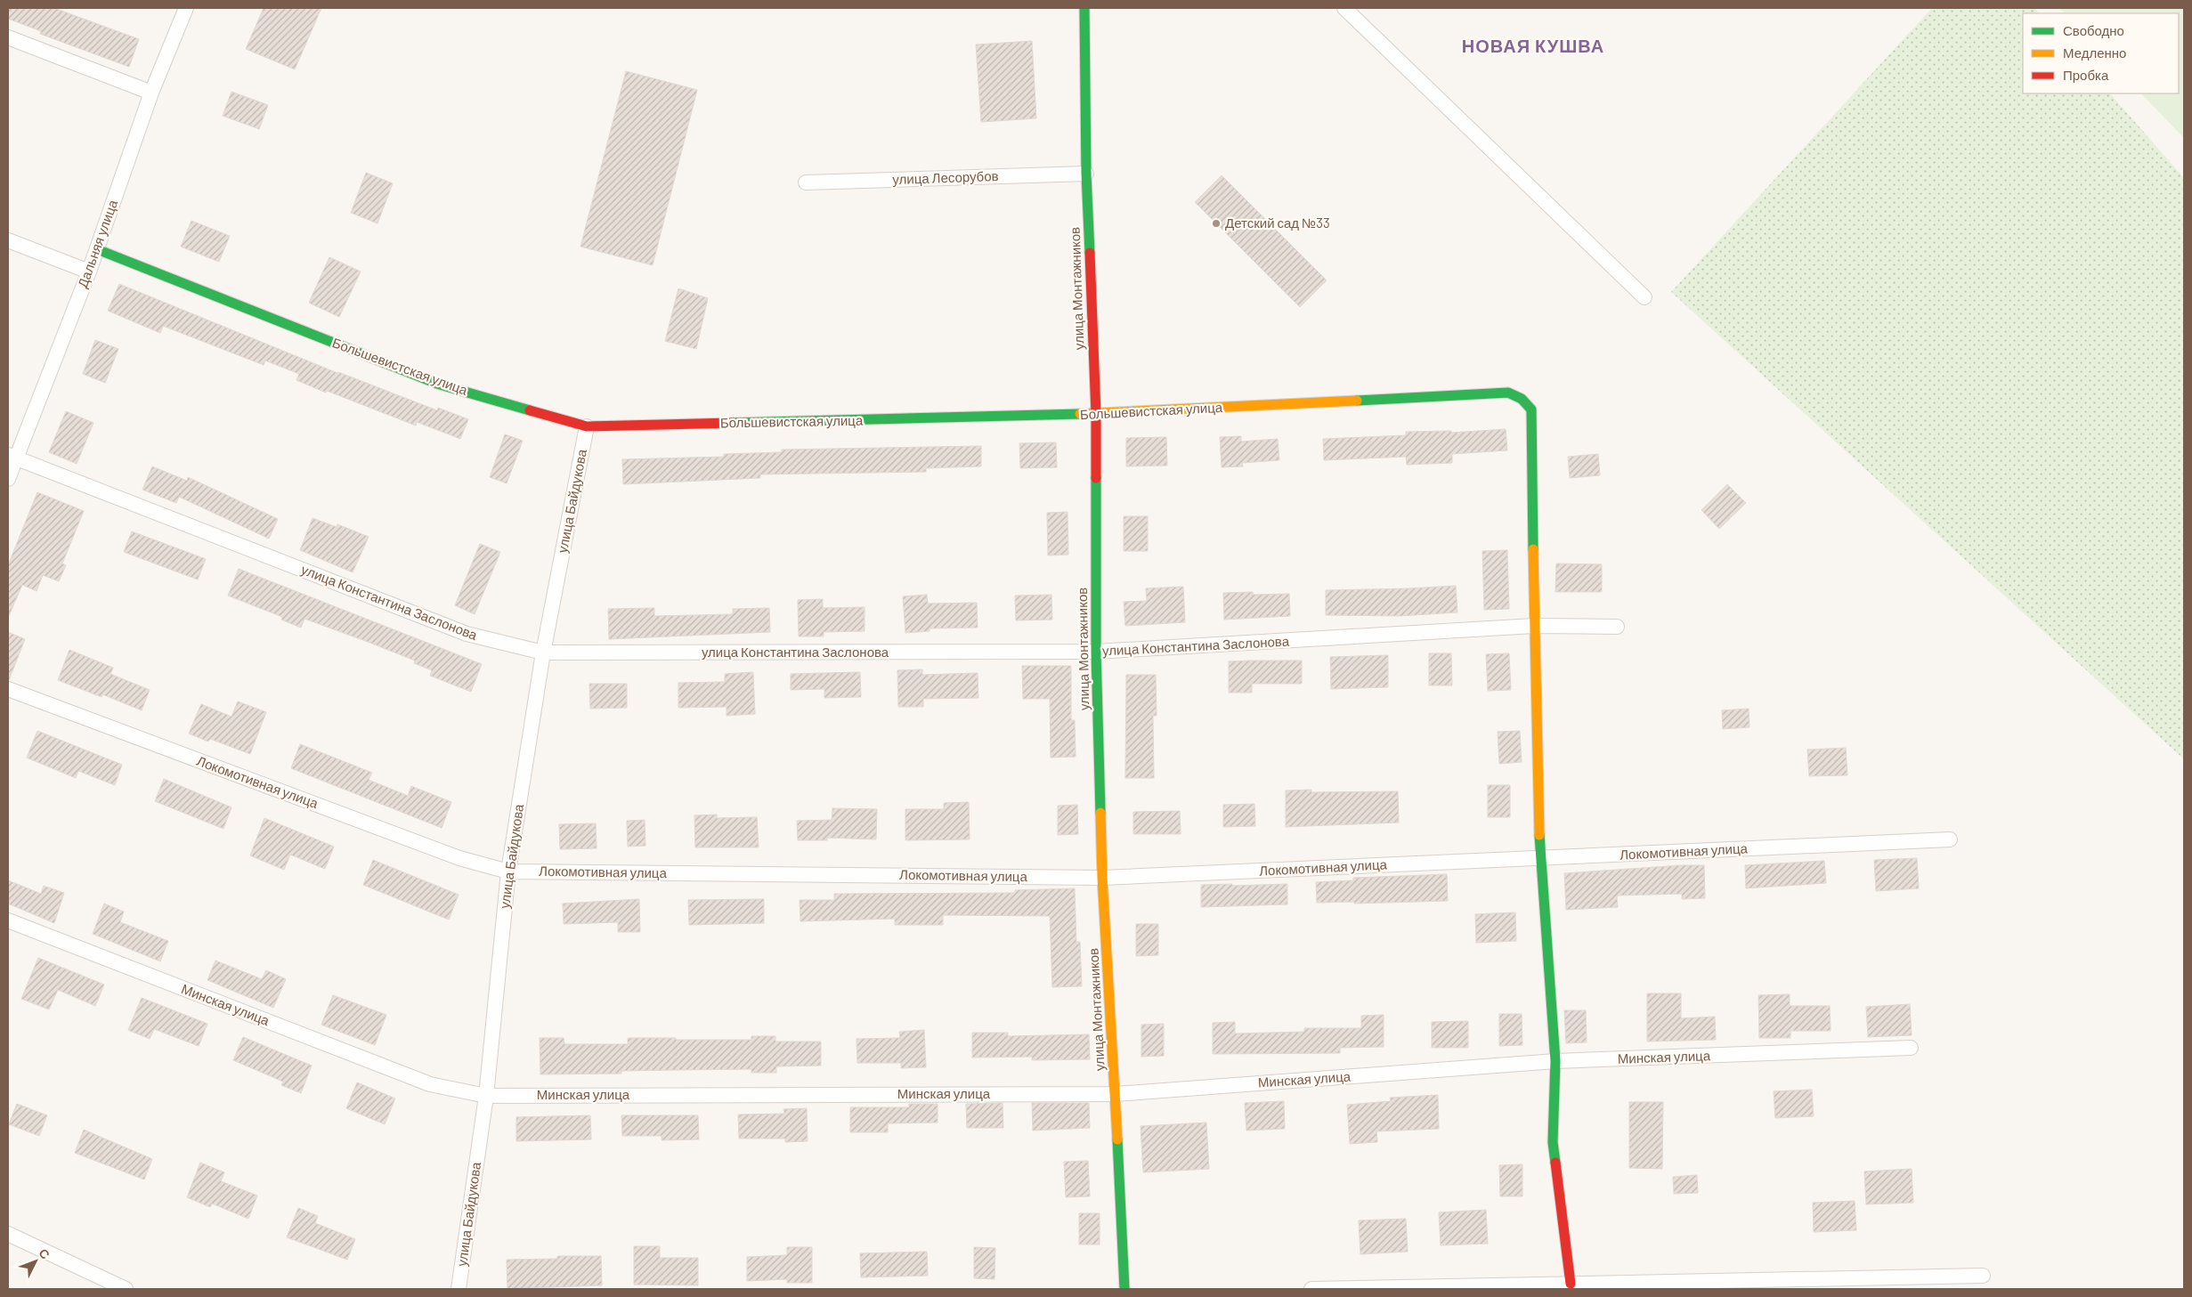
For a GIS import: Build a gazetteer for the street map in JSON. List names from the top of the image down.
{
  "streets": {
    "street": [
      "улица Лесорубов",
      "Дальняя улица",
      "улица Монтажников",
      "Большевистская улица",
      "улица Байдукова",
      "улица Константина Заслонова",
      "Локомотивная улица",
      "Минская улица"
    ]
  },
  "crossings": [
    ["улица Лесорубов", "улица Монтажников"],
    ["Дальняя улица", "Большевистская улица"],
    ["Дальняя улица", "улица Константина Заслонова"],
    ["улица Монтажников", "Большевистская улица"],
    ["улица Монтажников", "улица Константина Заслонова"],
    ["улица Монтажников", "Локомотивная улица"],
    ["улица Монтажников", "Минская улица"],
    ["Большевистская улица", "улица Байдукова"],
    ["Большевистская улица", "улица Константина Заслонова"],
    ["улица Байдукова", "улица Константина Заслонова"],
    ["улица Байдукова", "Локомотивная улица"],
    ["улица Байдукова", "Минская улица"]
  ],
  "districts": ["НОВАЯ КУШВА"],
  "places": ["Детский сад №33"],
  "legend": ["Свободно", "Медленно", "Пробка"],
  "north": "top right"
}
